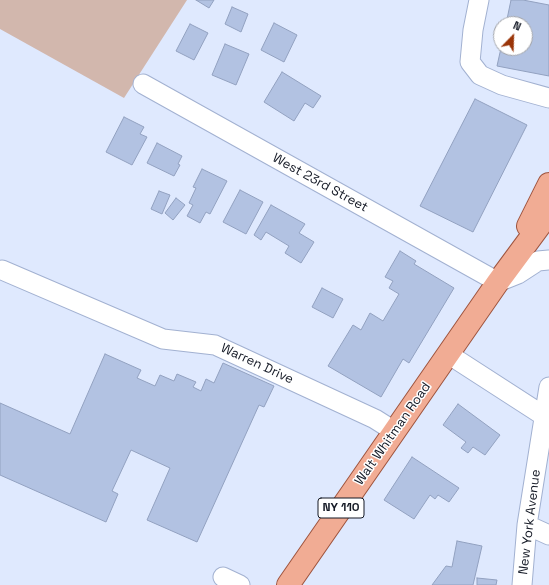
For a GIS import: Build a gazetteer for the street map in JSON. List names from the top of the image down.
{
  "streets": {
    "main road": ["Walt Whitman Road", "NY 110"],
    "street": ["West 23rd Street", "Warren Drive", "New York Avenue"]
  },
  "crossings": [
    ["West 23rd Street", "Walt Whitman Road"],
    ["Warren Drive", "Walt Whitman Road"]
  ],
  "north": "top right"
}
